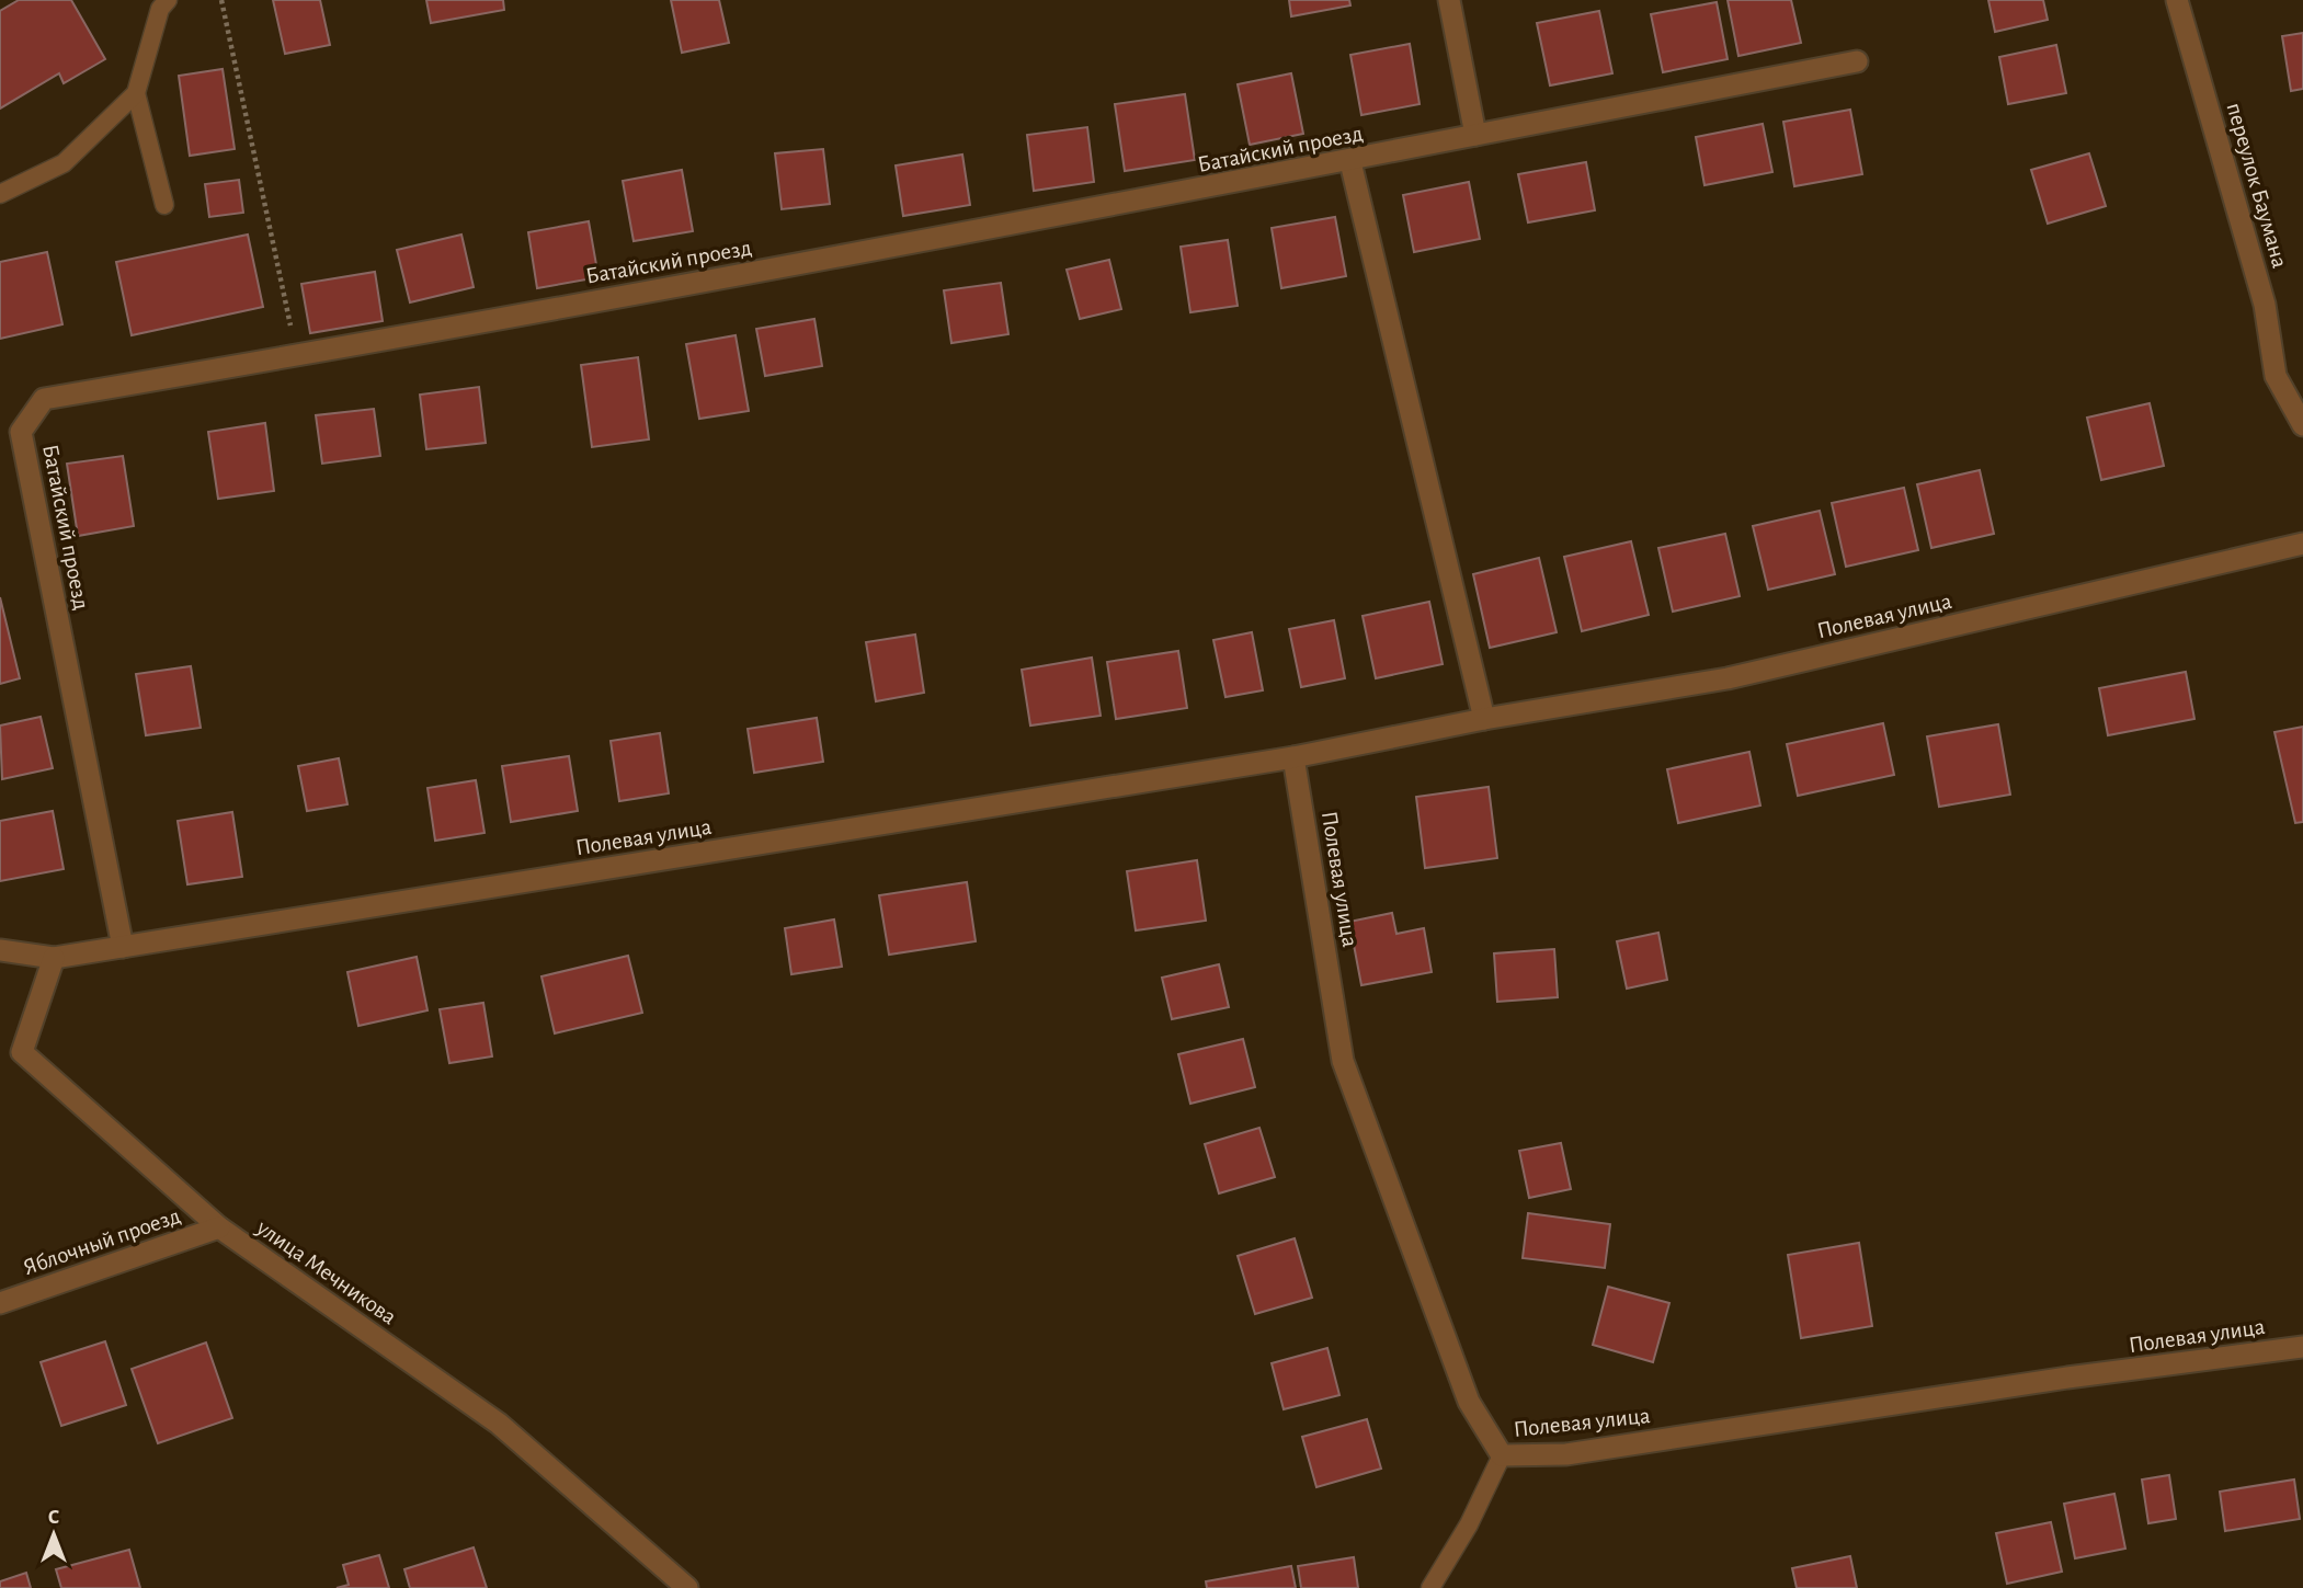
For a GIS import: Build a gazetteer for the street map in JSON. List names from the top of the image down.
{
  "streets": {
    "street": [
      "Батайский проезд",
      "переулок Баумана",
      "Полевая улица",
      "Яблочный проезд",
      "улица Мечникова"
    ]
  },
  "crossings": [
    ["Батайский проезд", "Полевая улица"],
    ["Полевая улица", "улица Мечникова"],
    ["Яблочный проезд", "улица Мечникова"]
  ],
  "north": "top"
}
